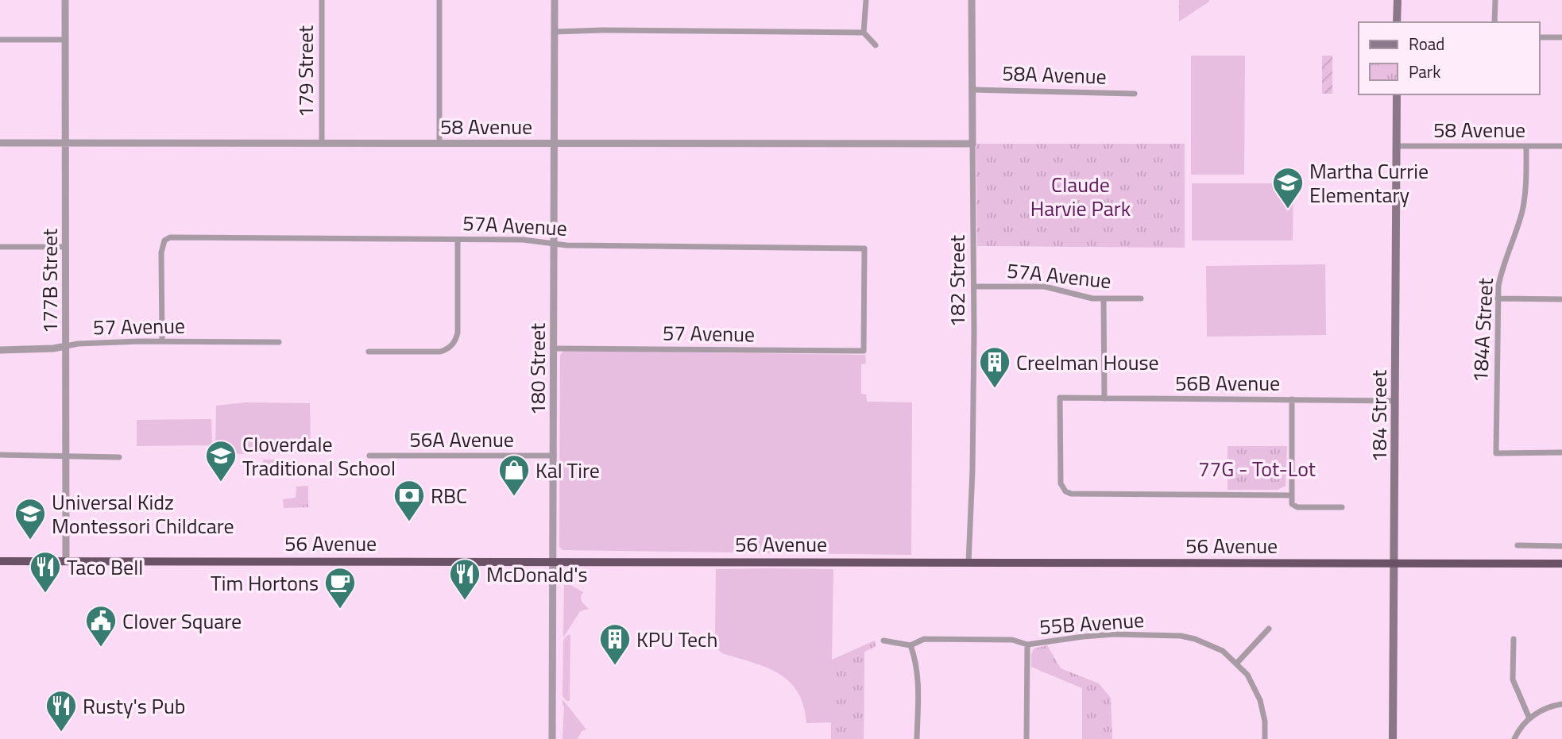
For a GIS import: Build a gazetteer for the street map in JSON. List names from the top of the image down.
{
  "streets": {
    "highway": ["56 Avenue"],
    "main road": ["184 Street"],
    "street": [
      "179 Street",
      "58A Avenue",
      "58 Avenue",
      "57A Avenue",
      "177B Street",
      "182 Street",
      "57 Avenue",
      "184A Street",
      "180 Street",
      "56B Avenue",
      "56A Avenue",
      "55B Avenue"
    ]
  },
  "crossings": [
    ["179 Street", "58 Avenue"],
    ["58A Avenue", "182 Street"],
    ["58 Avenue", "177B Street"],
    ["58 Avenue", "182 Street"],
    ["58 Avenue", "184A Street"],
    ["58 Avenue", "180 Street"],
    ["58 Avenue", "184 Street"],
    ["57A Avenue", "182 Street"],
    ["57A Avenue", "57 Avenue"],
    ["57A Avenue", "180 Street"],
    ["177B Street", "57 Avenue"],
    ["177B Street", "56 Avenue"],
    ["182 Street", "56 Avenue"],
    ["57 Avenue", "180 Street"],
    ["180 Street", "56A Avenue"],
    ["180 Street", "56 Avenue"],
    ["56B Avenue", "184 Street"],
    ["184 Street", "56 Avenue"]
  ],
  "parks": ["Claude Harvie Park", "77G - Tot-Lot"],
  "places": {
    "school or university": ["Martha Currie Elementary", "Cloverdale Traditional School", "Universal Kidz Montessori Childcare"],
    "building": ["Creelman House", "KPU Tech"],
    "shop": ["Kal Tire"],
    "bank": ["RBC"],
    "restaurant": ["Taco Bell", "McDonald's", "Rusty's Pub"],
    "cafe": ["Tim Hortons"],
    "public building": ["Clover Square"]
  },
  "legend": ["Road", "Park"]
}
